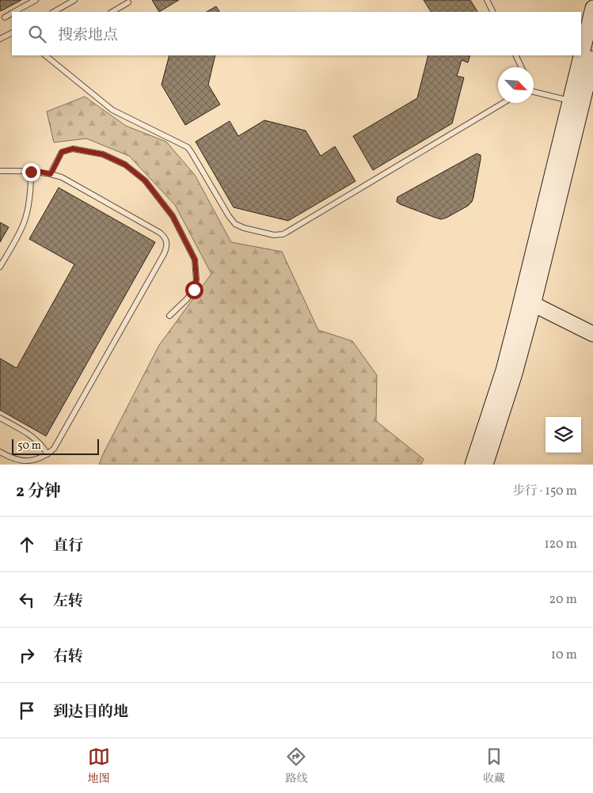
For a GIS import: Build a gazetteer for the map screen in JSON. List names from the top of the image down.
{
  "scale_bar": "50 m",
  "north": "bottom right",
  "page": {
    "search": "搜索地点",
    "scale": "50 m",
    "heading": ["2 分钟", "步行 · 150 m"],
    "list": [
      ["直行", "120 m"],
      ["左转", "20 m"],
      ["右转", "10 m"],
      "到达目的地"
    ],
    "nav": ["地图", "路线", "收藏"]
  }
}
